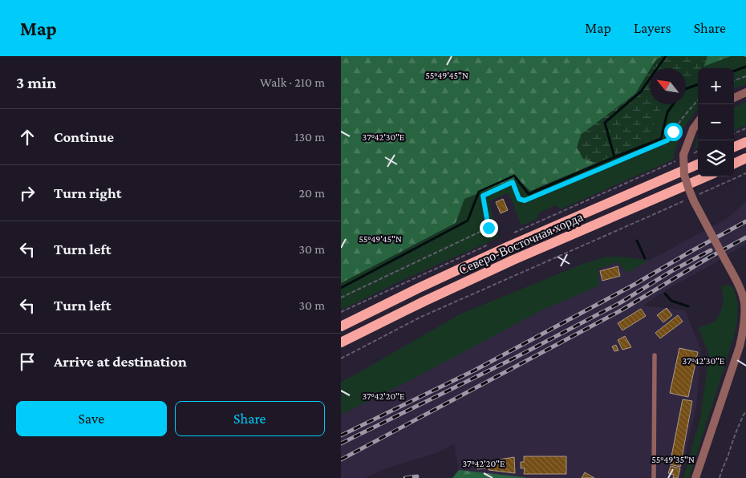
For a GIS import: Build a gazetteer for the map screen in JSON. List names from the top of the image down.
{
  "streets": {
    "main road": ["Северо-Восточная хорда"]
  },
  "north": "top left",
  "page": {
    "header": "Map",
    "nav": ["Map", "Layers", "Share"],
    "heading": ["3 min", "Walk · 210 m"],
    "map_buttons": ["+", "−"],
    "list": [
      ["Continue", "130 m"],
      ["Turn right", "20 m"],
      ["Turn left", "30 m"],
      ["Turn left", "30 m"],
      "Arrive at destination"
    ],
    "buttons": ["Save", "Share"]
  },
  "coordinates": [
    "55°49'45\"N",
    "37°42'30\"E",
    "37°42'20\"E",
    "55°49'35\"N"
  ]
}
